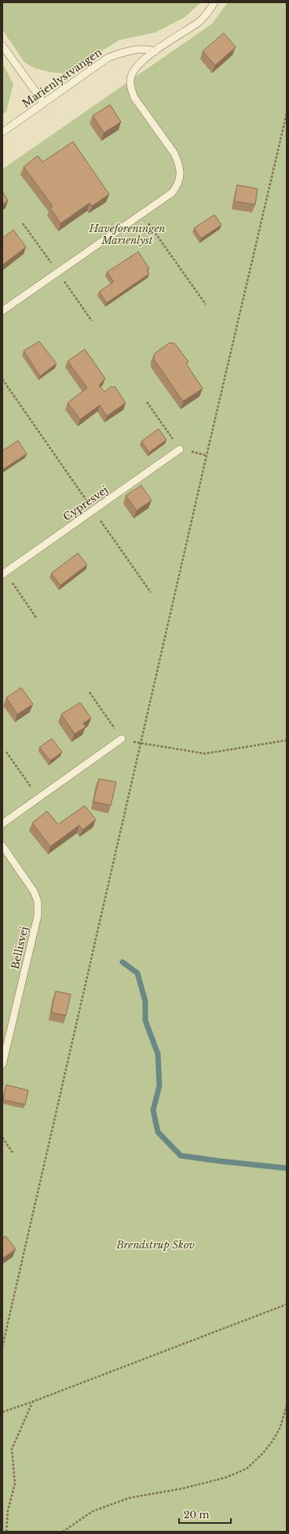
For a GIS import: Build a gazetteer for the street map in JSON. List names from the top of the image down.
{
  "streets": {
    "lane": ["Marienlystvangen", "Cypresvej", "Bellisvej"]
  },
  "parks": ["Haveforeningen Marienlyst", "Brendstrup Skov"],
  "scale_bar": "20 m"
}
